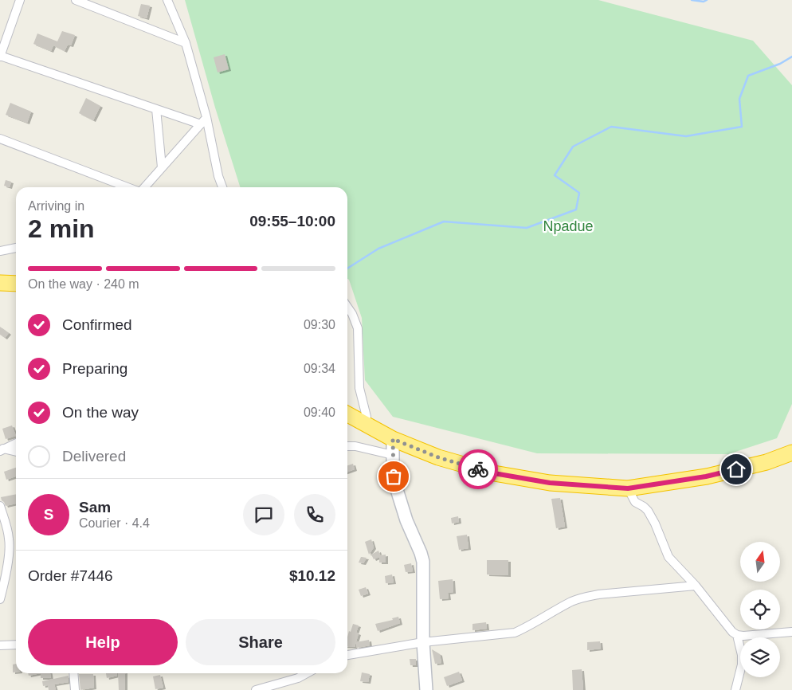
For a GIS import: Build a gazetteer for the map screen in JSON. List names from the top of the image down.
{
  "parks": ["Npadue"],
  "north": "top",
  "page": {
    "heading": ["2 min", "Arriving in", "09:55–10:00"],
    "panel": [
      "Sam",
      "Courier · 4.4",
      "Order #7446",
      "$10.12"
    ],
    "bar": "On the way · 240 m",
    "list": [
      ["Confirmed", "09:30"],
      ["Preparing", "09:34"],
      ["On the way", "09:40"],
      "Delivered"
    ],
    "round": "S",
    "buttons": ["Help", "Share"]
  }
}
